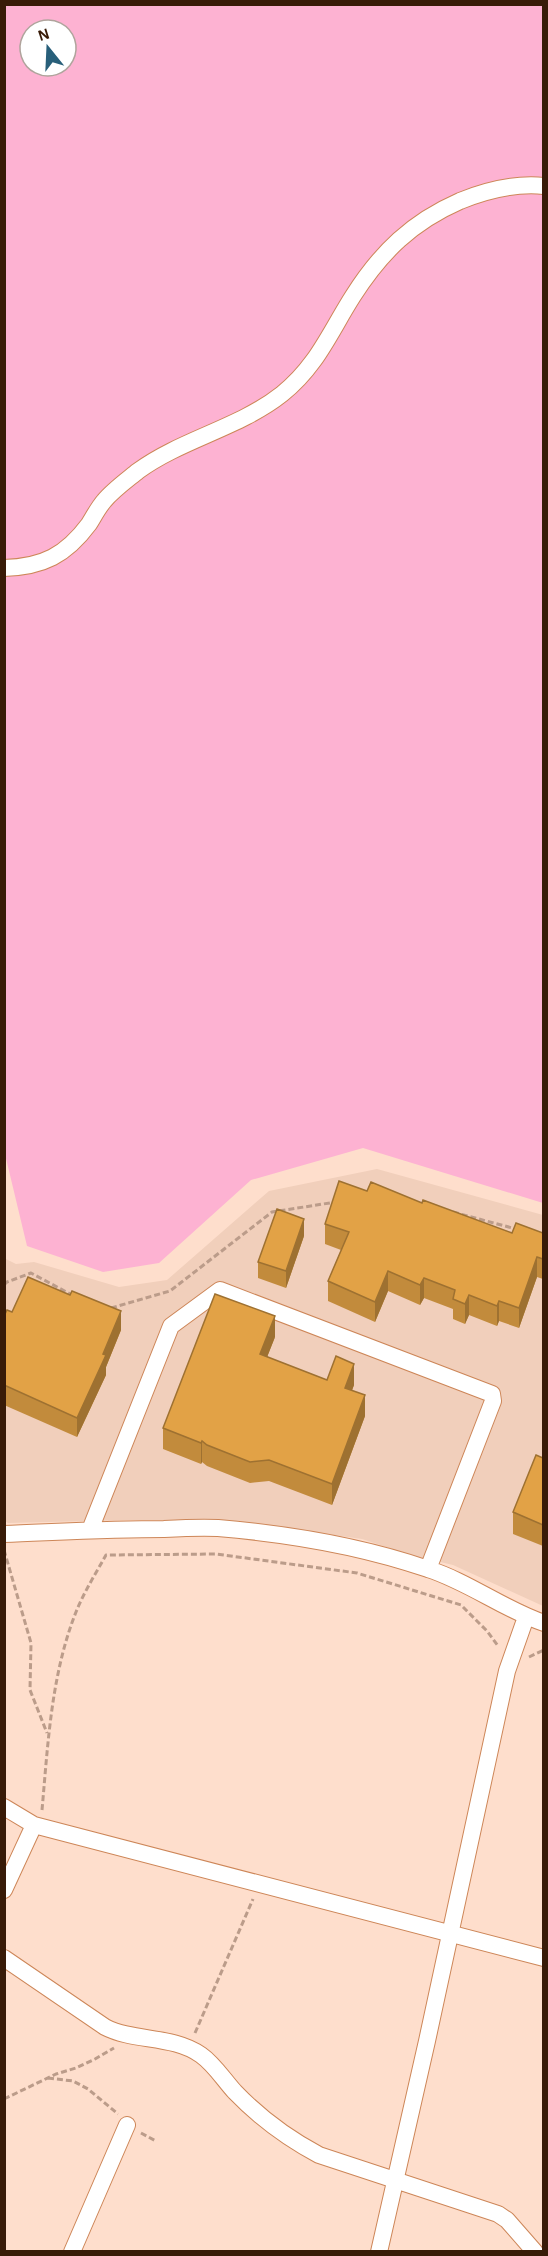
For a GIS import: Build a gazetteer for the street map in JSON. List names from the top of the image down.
{
  "north": "top"
}
